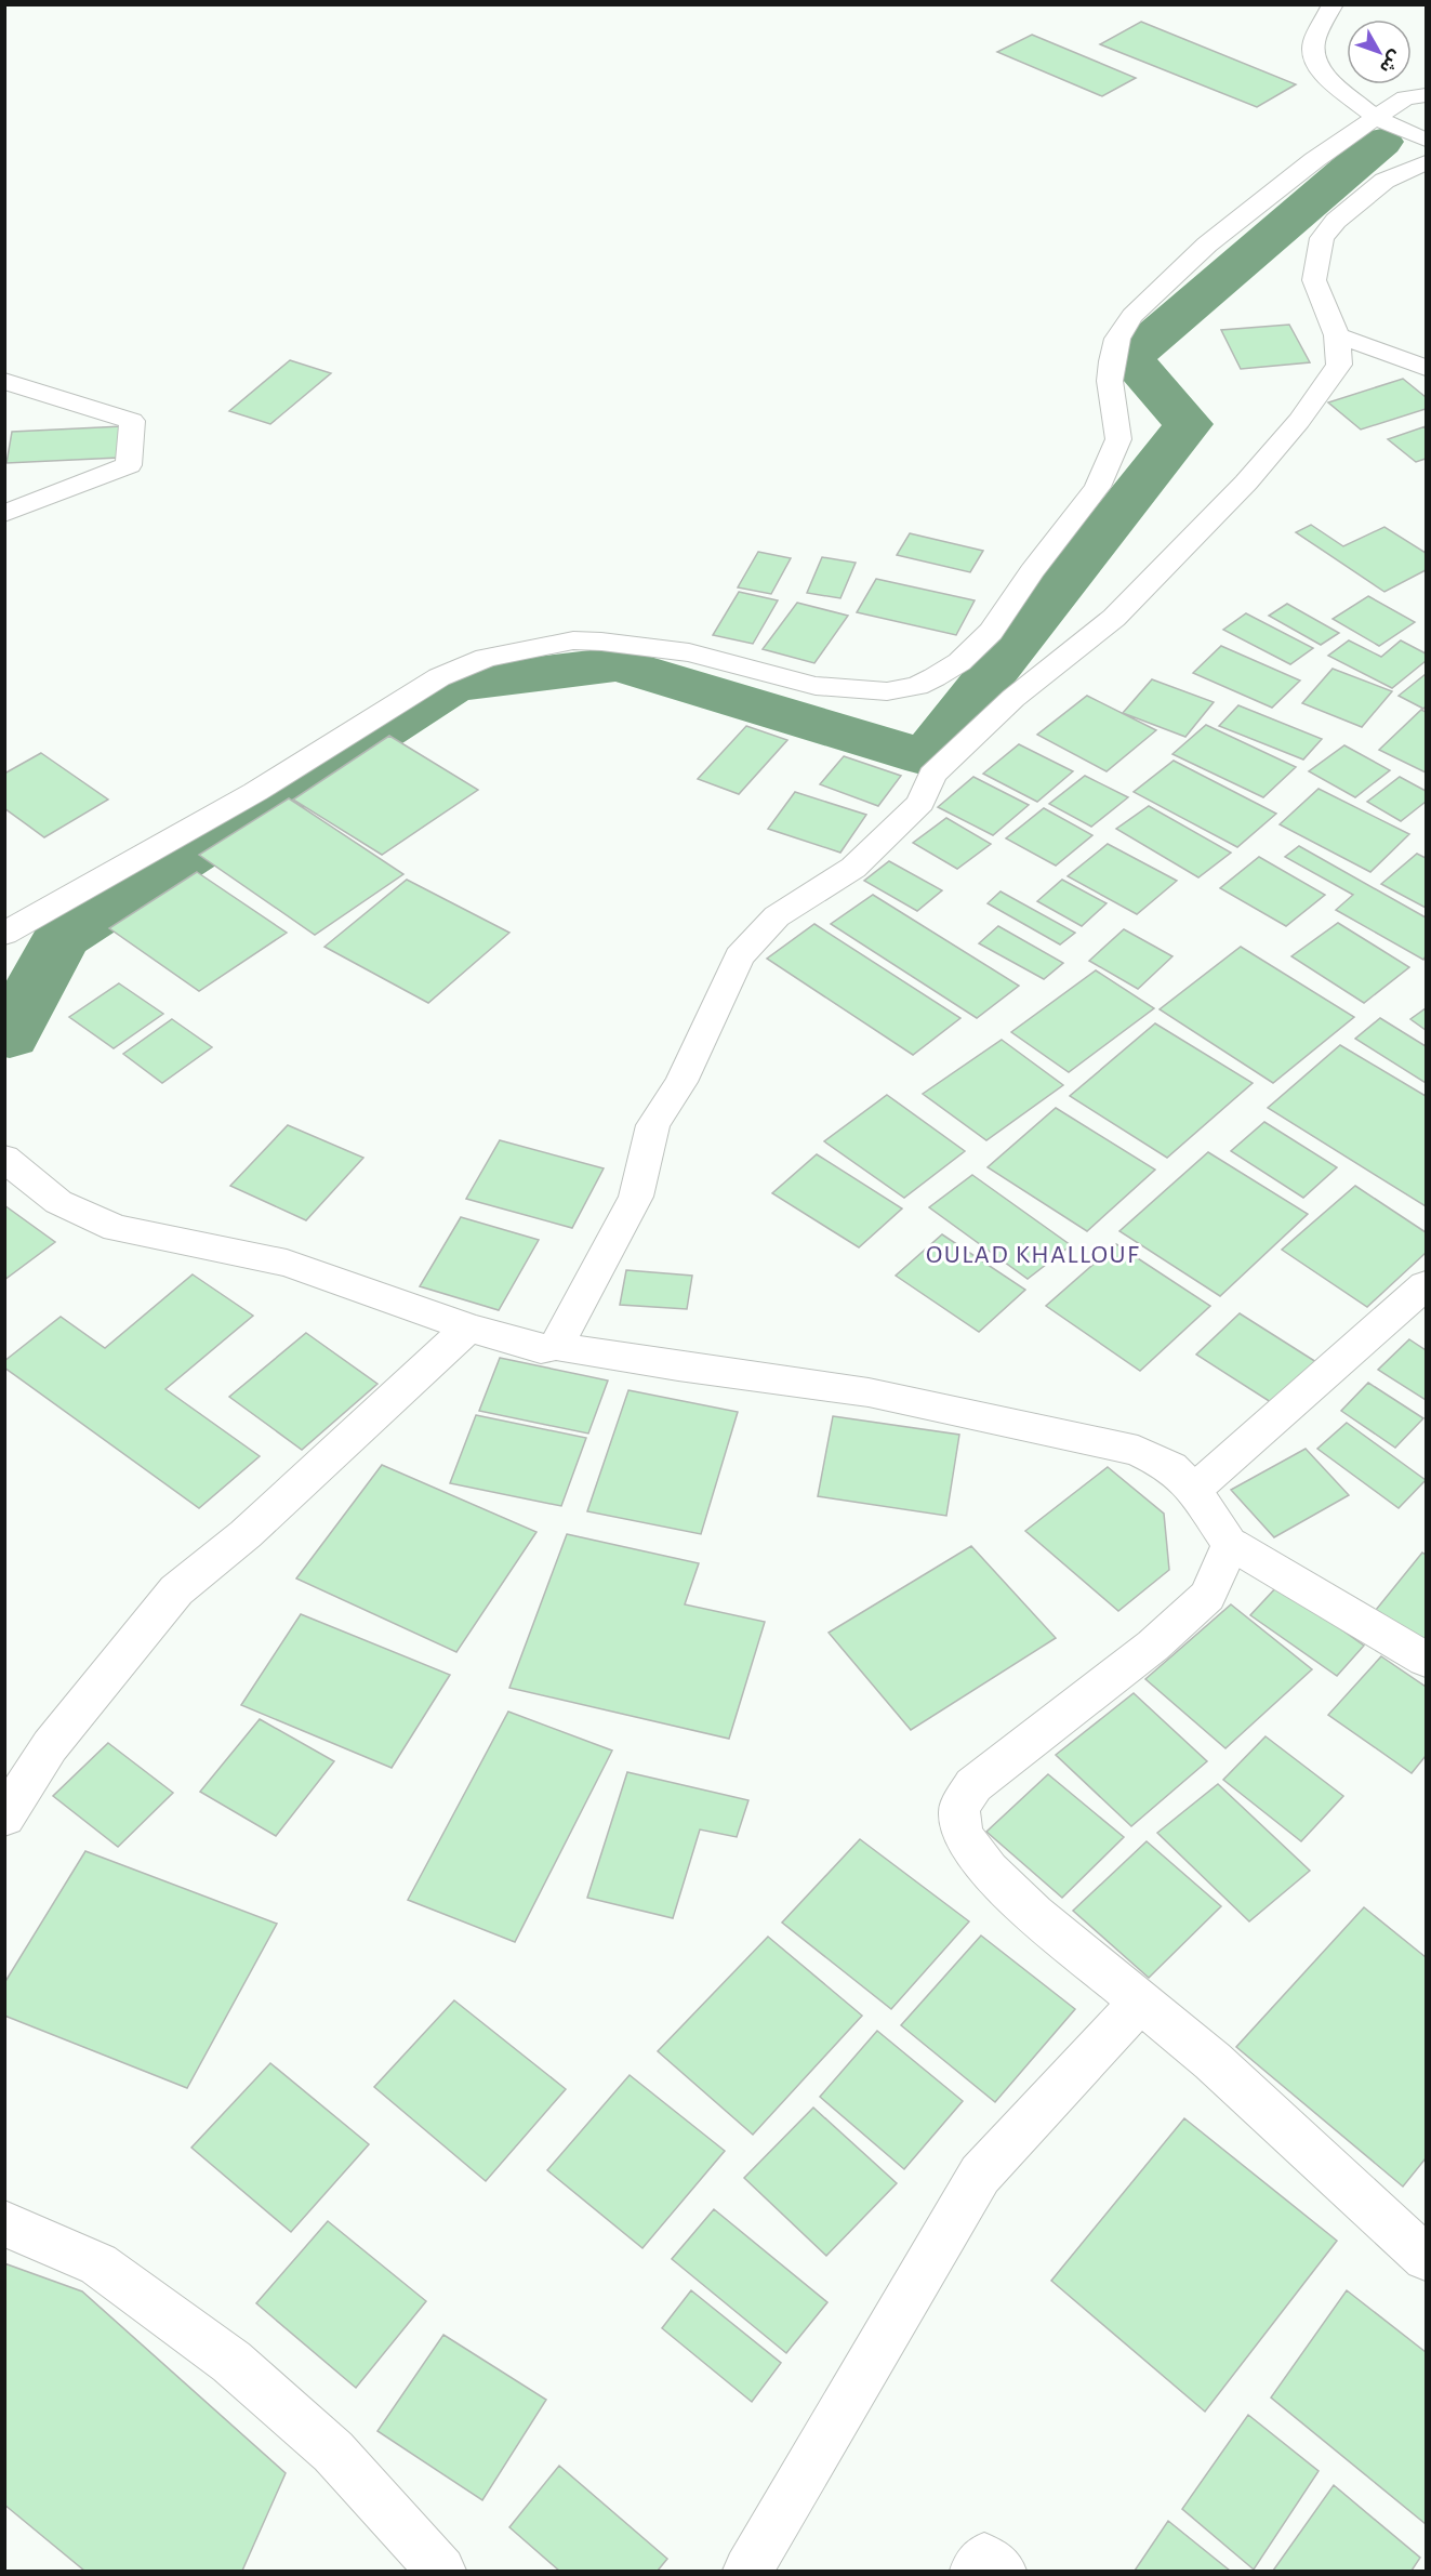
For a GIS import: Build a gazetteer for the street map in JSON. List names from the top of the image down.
{
  "districts": ["OULAD KHALLOUF"],
  "north": "bottom right"
}
